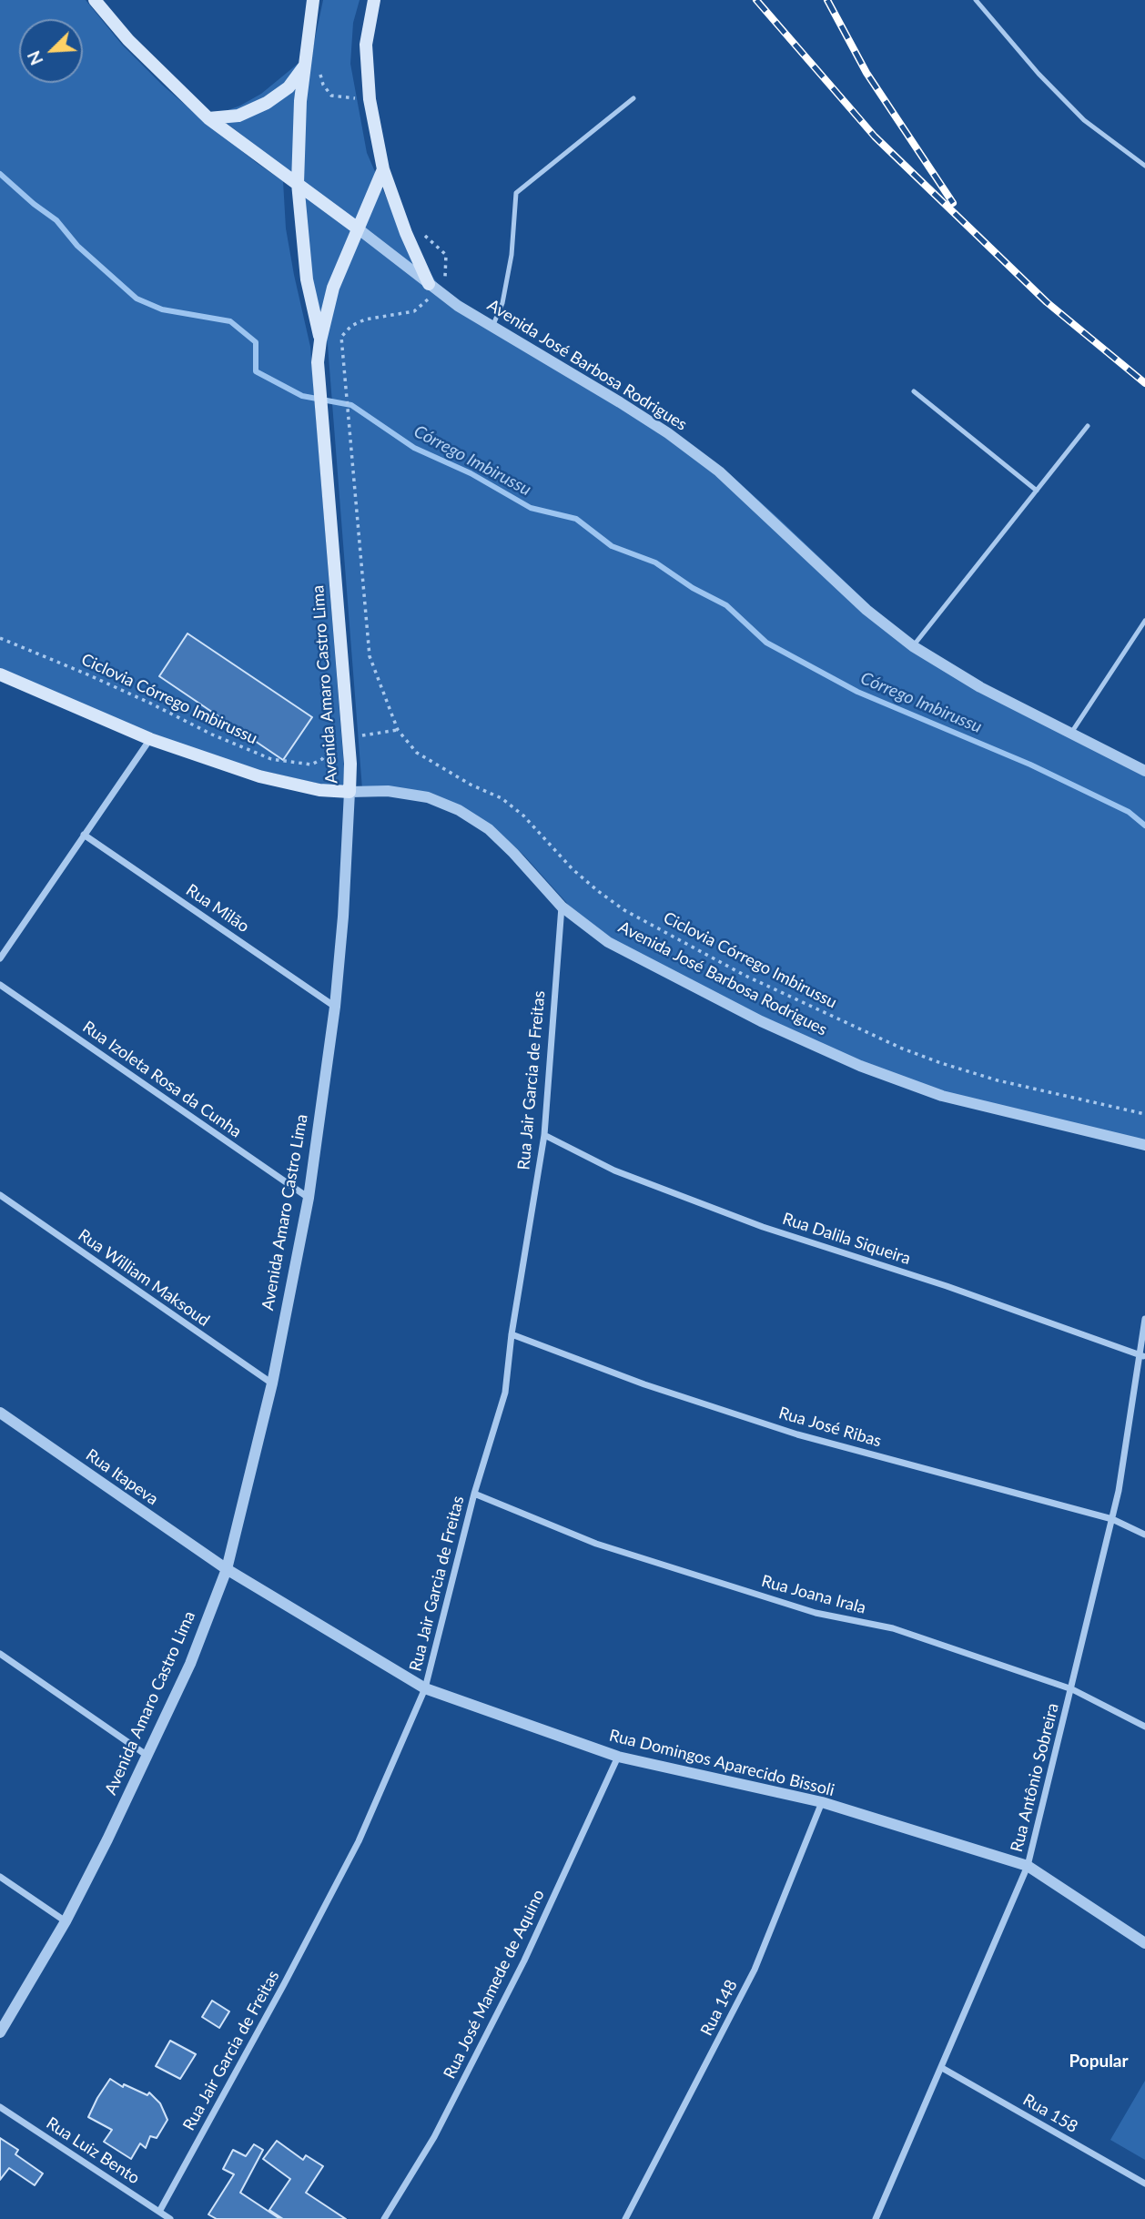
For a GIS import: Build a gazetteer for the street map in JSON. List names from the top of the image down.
{
  "streets": {
    "main road": ["Avenida José Barbosa Rodrigues", "Avenida Amaro Castro Lima"],
    "street": [
      "Rua Milão",
      "Rua Izoleta Rosa da Cunha",
      "Rua Jair Garcia de Freitas",
      "Rua Dalila Siqueira",
      "Rua William Maksoud",
      "Rua José Ribas",
      "Rua Itapeva",
      "Rua Joana Irala",
      "Rua Domingos Aparecido Bissoli",
      "Rua Antônio Sobreira",
      "Rua José Mamede de Aquino",
      "Rua 148",
      "Rua 158",
      "Rua Luiz Bento"
    ],
    "path": ["Ciclovia Córrego Imbirussu"]
  },
  "crossings": [
    ["Avenida José Barbosa Rodrigues", "Avenida Amaro Castro Lima"],
    ["Avenida José Barbosa Rodrigues", "Rua Jair Garcia de Freitas"],
    ["Avenida Amaro Castro Lima", "Ciclovia Córrego Imbirussu"],
    ["Avenida Amaro Castro Lima", "Rua Milão"],
    ["Avenida Amaro Castro Lima", "Rua Izoleta Rosa da Cunha"],
    ["Avenida Amaro Castro Lima", "Rua William Maksoud"],
    ["Avenida Amaro Castro Lima", "Rua Itapeva"],
    ["Avenida Amaro Castro Lima", "Rua Domingos Aparecido Bissoli"],
    ["Rua Jair Garcia de Freitas", "Rua Dalila Siqueira"],
    ["Rua Jair Garcia de Freitas", "Rua José Ribas"],
    ["Rua Jair Garcia de Freitas", "Rua Joana Irala"],
    ["Rua Jair Garcia de Freitas", "Rua Domingos Aparecido Bissoli"],
    ["Rua Jair Garcia de Freitas", "Rua Luiz Bento"],
    ["Rua Dalila Siqueira", "Rua Antônio Sobreira"],
    ["Rua José Ribas", "Rua Antônio Sobreira"],
    ["Rua Itapeva", "Rua Domingos Aparecido Bissoli"],
    ["Rua Joana Irala", "Rua Antônio Sobreira"],
    ["Rua Domingos Aparecido Bissoli", "Rua Antônio Sobreira"],
    ["Rua Domingos Aparecido Bissoli", "Rua José Mamede de Aquino"],
    ["Rua Domingos Aparecido Bissoli", "Rua 148"],
    ["Rua Antônio Sobreira", "Rua 158"]
  ],
  "districts": ["Popular"],
  "water": ["Córrego Imbirussu"],
  "north": "bottom left"
}
